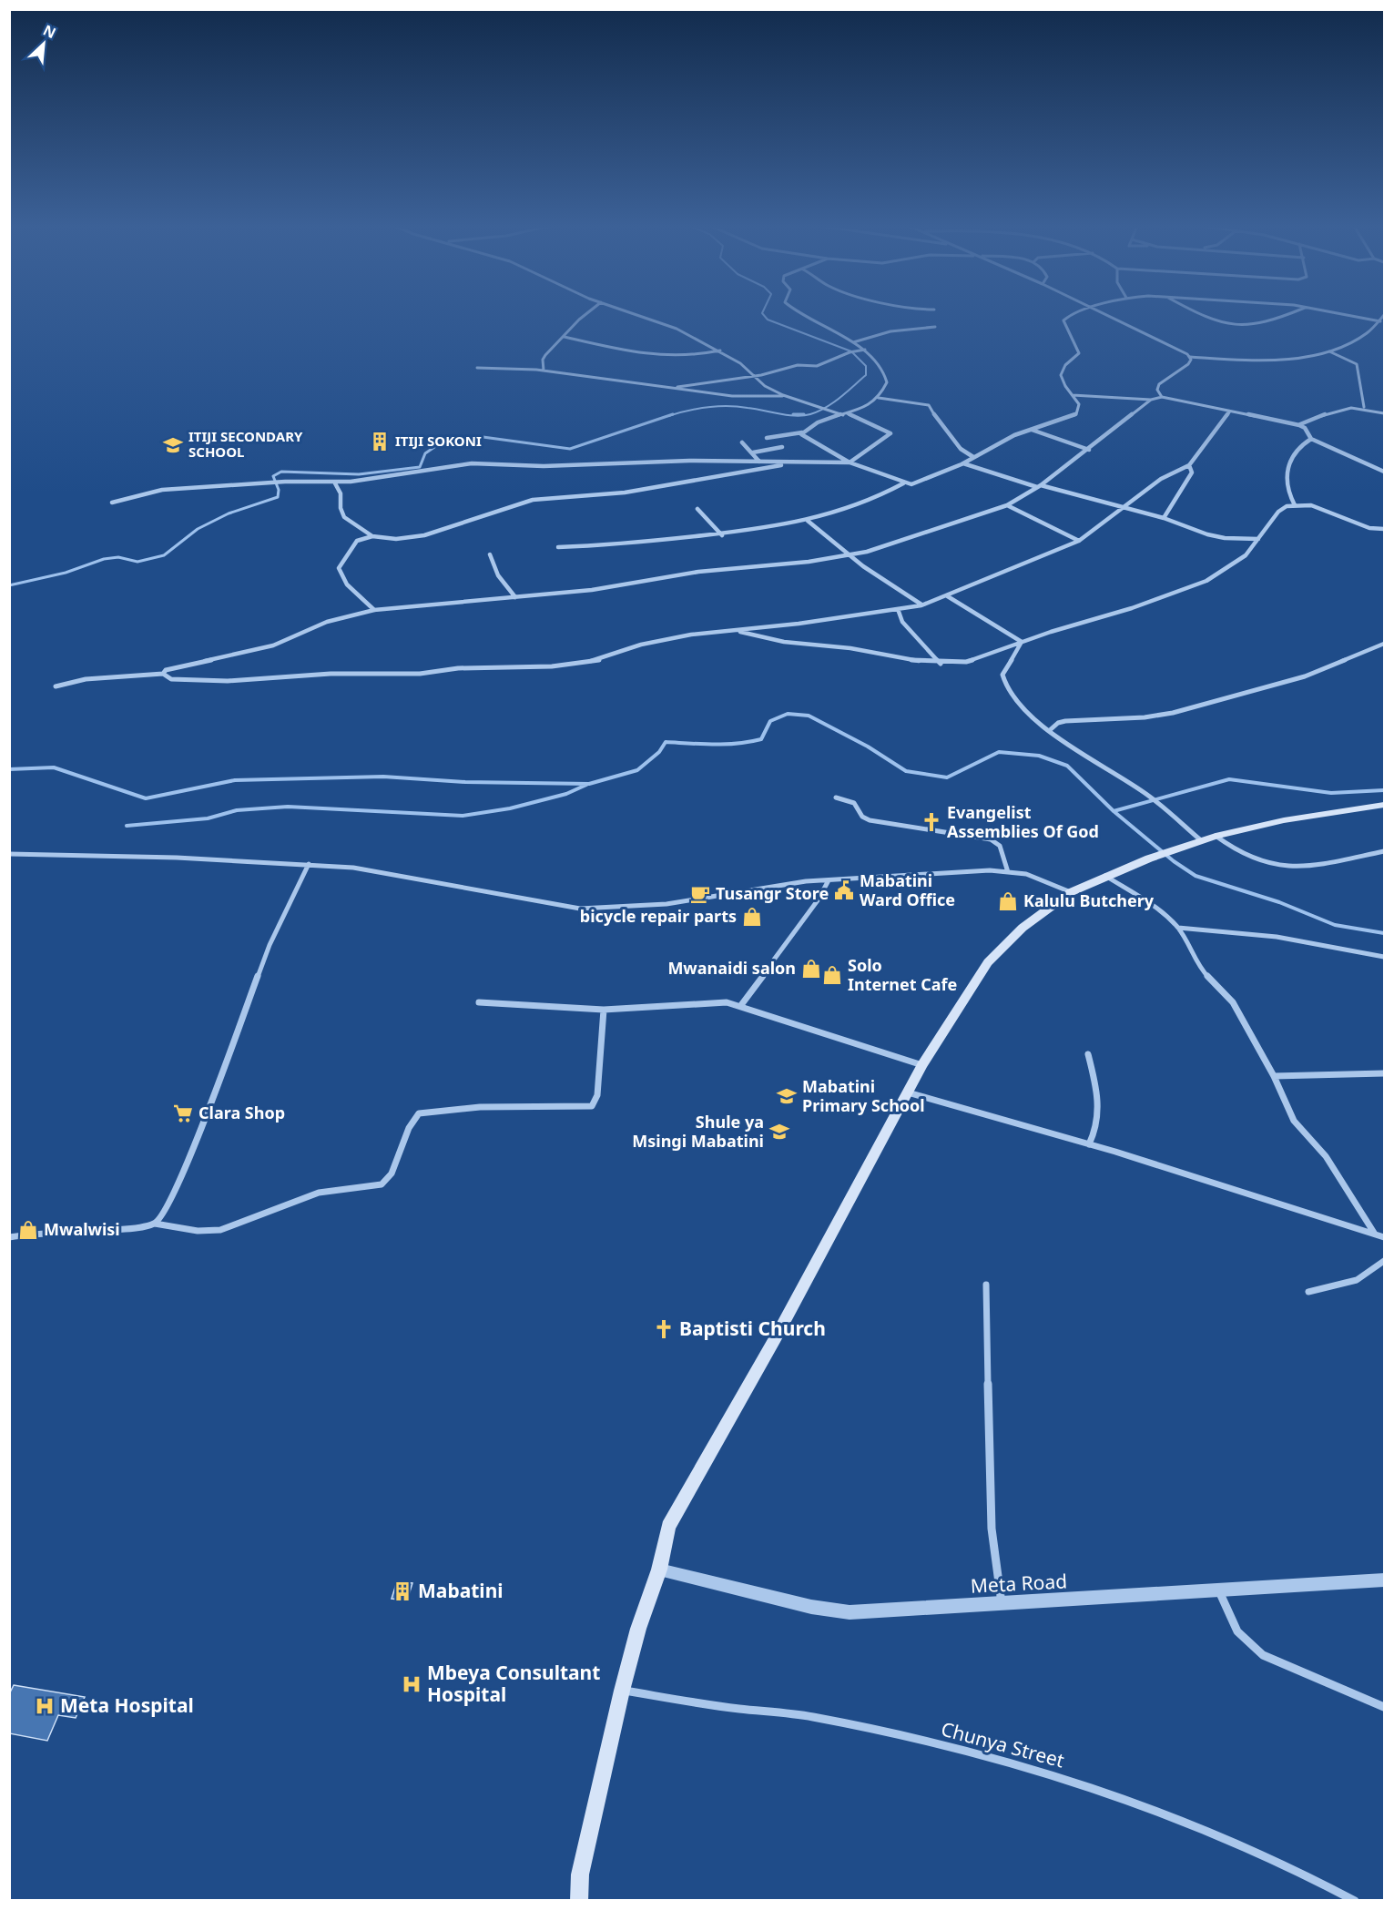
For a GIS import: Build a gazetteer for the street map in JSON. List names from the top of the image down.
{
  "streets": {
    "street": ["Meta Road", "Chunya Street"]
  },
  "places": {
    "building": ["ITIJI SOKONI", "Mabatini"],
    "school or university": ["ITIJI SECONDARY SCHOOL", "Mabatini Primary School", "Shule ya Msingi Mabatini"],
    "church": ["Evangelist Assemblies Of God", "Baptisti Church"],
    "public building": ["Mabatini Ward Office"],
    "cafe": ["Tusangr Store"],
    "shop": [
      "Kalulu Butchery",
      "bicycle repair parts",
      "Mwanaidi salon",
      "Solo Internet Cafe",
      "Mwalwisi"
    ],
    "supermarket": ["Clara Shop"],
    "hospital": ["Mbeya Consultant Hospital", "Meta Hospital"]
  },
  "north": "top right"
}
